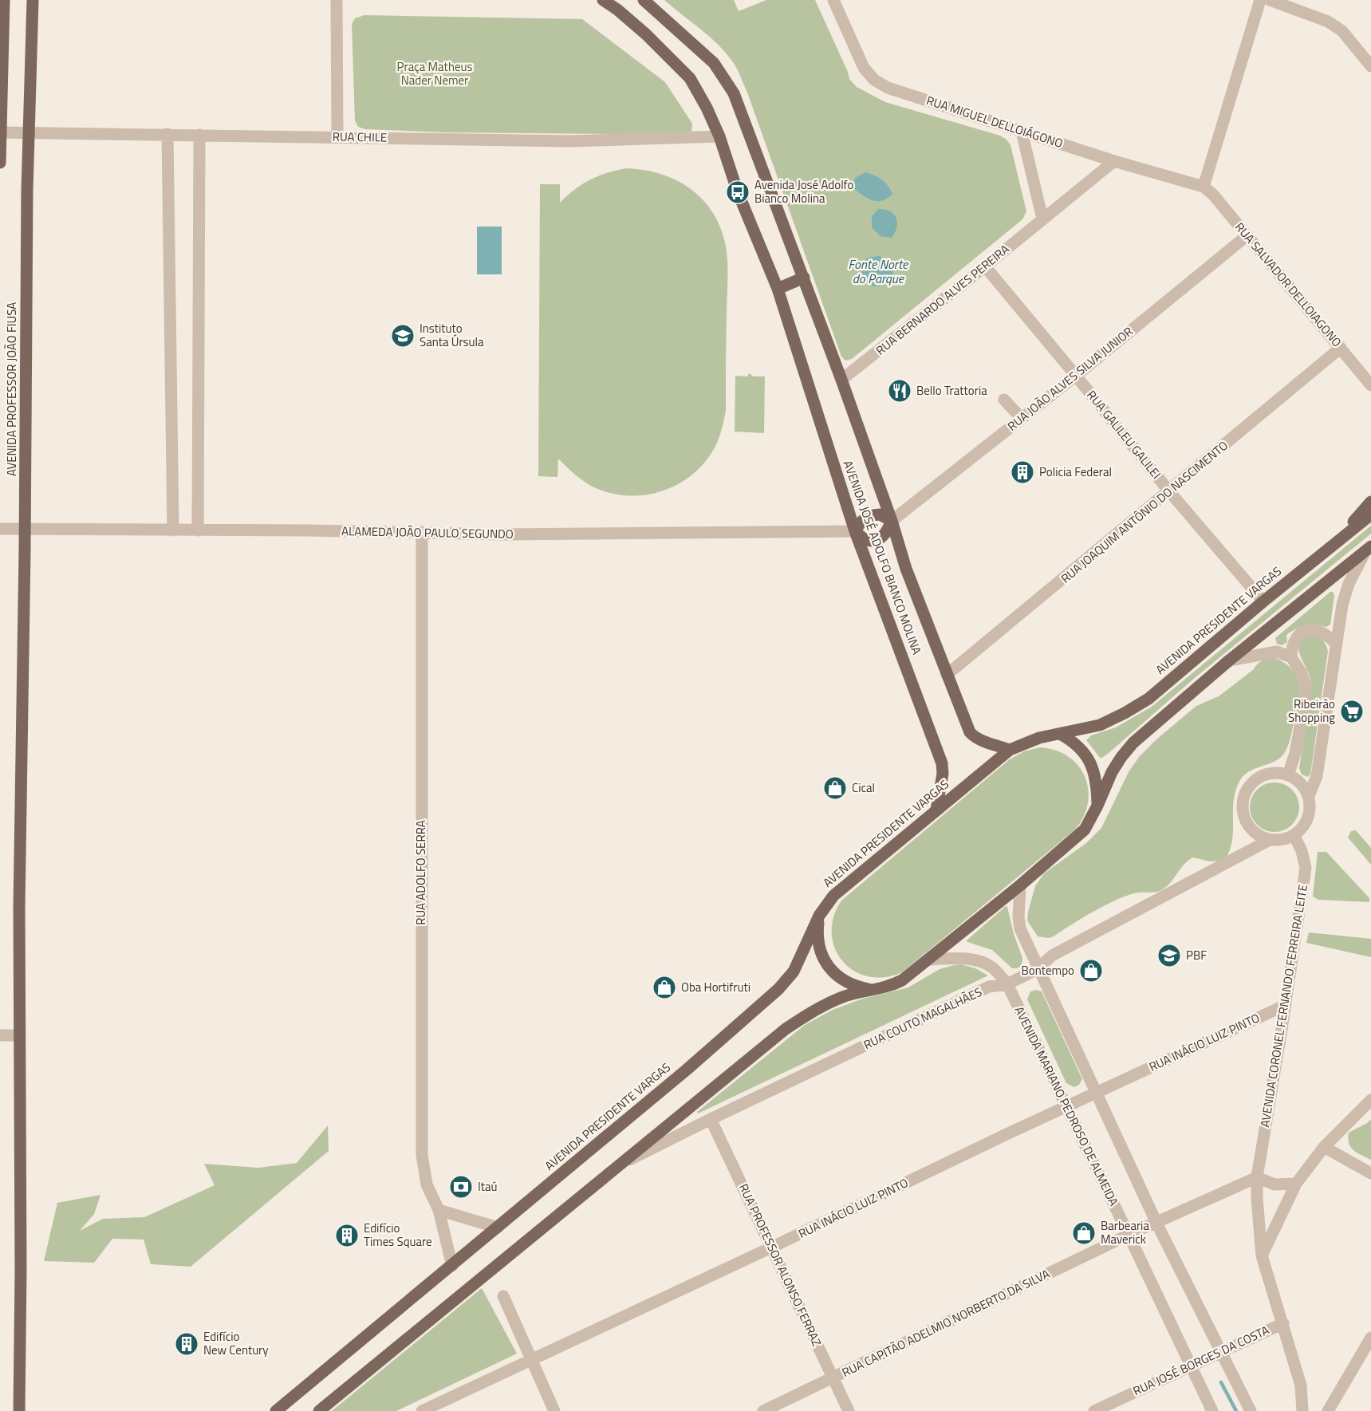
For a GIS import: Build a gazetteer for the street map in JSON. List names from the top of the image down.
{
  "streets": {
    "main road": ["AVENIDA PROFESSOR JOÃO FIUSA", "AVENIDA JOSÉ ADOLFO BIANCO MOLINA", "AVENIDA PRESIDENTE VARGAS"],
    "street": [
      "RUA MIGUEL DELLOIÁGONO",
      "RUA CHILE",
      "RUA SALVADOR DELLOIAGONO",
      "RUA BERNARDO ALVES PEREIRA",
      "RUA JOÃO ALVES SILVA JUNIOR",
      "RUA GALILEU GALILEI",
      "RUA JOAQUIM ANTÔNIO DO NASCIMENTO",
      "ALAMEDA JOÃO PAULO SEGUNDO",
      "RUA ADOLFO SERRA",
      "AVENIDA CORONEL FERNANDO FERREIRA LEITE",
      "RUA COUTO MAGALHÃES",
      "RUA INÁCIO LUIZ PINTO",
      "AVENIDA MARIANO PEDROSO DE ALMEIDA",
      "RUA PROFESSOR ALONSO FERRAZ",
      "RUA CAPITÃO ADELMIO NORBERTO DA SILVA",
      "RUA JOSÉ BORGES DA COSTA"
    ]
  },
  "crossings": [
    ["RUA MIGUEL DELLOIÁGONO", "RUA SALVADOR DELLOIAGONO"],
    ["RUA MIGUEL DELLOIÁGONO", "RUA BERNARDO ALVES PEREIRA"],
    ["RUA CHILE", "AVENIDA PROFESSOR JOÃO FIUSA"],
    ["RUA CHILE", "AVENIDA JOSÉ ADOLFO BIANCO MOLINA"],
    ["RUA SALVADOR DELLOIAGONO", "RUA JOÃO ALVES SILVA JUNIOR"],
    ["RUA SALVADOR DELLOIAGONO", "RUA JOAQUIM ANTÔNIO DO NASCIMENTO"],
    ["RUA BERNARDO ALVES PEREIRA", "RUA GALILEU GALILEI"],
    ["RUA BERNARDO ALVES PEREIRA", "AVENIDA JOSÉ ADOLFO BIANCO MOLINA"],
    ["RUA JOÃO ALVES SILVA JUNIOR", "RUA GALILEU GALILEI"],
    ["RUA JOÃO ALVES SILVA JUNIOR", "ALAMEDA JOÃO PAULO SEGUNDO"],
    ["RUA JOÃO ALVES SILVA JUNIOR", "AVENIDA JOSÉ ADOLFO BIANCO MOLINA"],
    ["AVENIDA PROFESSOR JOÃO FIUSA", "ALAMEDA JOÃO PAULO SEGUNDO"],
    ["RUA GALILEU GALILEI", "RUA JOAQUIM ANTÔNIO DO NASCIMENTO"],
    ["RUA GALILEU GALILEI", "AVENIDA PRESIDENTE VARGAS"],
    ["RUA JOAQUIM ANTÔNIO DO NASCIMENTO", "AVENIDA JOSÉ ADOLFO BIANCO MOLINA"],
    ["ALAMEDA JOÃO PAULO SEGUNDO", "AVENIDA JOSÉ ADOLFO BIANCO MOLINA"],
    ["ALAMEDA JOÃO PAULO SEGUNDO", "RUA ADOLFO SERRA"],
    ["AVENIDA JOSÉ ADOLFO BIANCO MOLINA", "AVENIDA PRESIDENTE VARGAS"],
    ["AVENIDA PRESIDENTE VARGAS", "RUA ADOLFO SERRA"],
    ["AVENIDA CORONEL FERNANDO FERREIRA LEITE", "RUA COUTO MAGALHÃES"],
    ["AVENIDA CORONEL FERNANDO FERREIRA LEITE", "RUA INÁCIO LUIZ PINTO"],
    ["AVENIDA CORONEL FERNANDO FERREIRA LEITE", "RUA CAPITÃO ADELMIO NORBERTO DA SILVA"],
    ["AVENIDA CORONEL FERNANDO FERREIRA LEITE", "RUA JOSÉ BORGES DA COSTA"],
    ["RUA COUTO MAGALHÃES", "AVENIDA MARIANO PEDROSO DE ALMEIDA"],
    ["RUA COUTO MAGALHÃES", "RUA PROFESSOR ALONSO FERRAZ"],
    ["RUA INÁCIO LUIZ PINTO", "AVENIDA MARIANO PEDROSO DE ALMEIDA"],
    ["RUA INÁCIO LUIZ PINTO", "RUA PROFESSOR ALONSO FERRAZ"],
    ["AVENIDA MARIANO PEDROSO DE ALMEIDA", "RUA CAPITÃO ADELMIO NORBERTO DA SILVA"],
    ["AVENIDA MARIANO PEDROSO DE ALMEIDA", "RUA JOSÉ BORGES DA COSTA"],
    ["RUA PROFESSOR ALONSO FERRAZ", "RUA CAPITÃO ADELMIO NORBERTO DA SILVA"]
  ],
  "water": ["Fonte Norte do Parque"],
  "parks": ["Praça Matheus Nader Nemer"],
  "places": {
    "bus stop": ["Avenida José Adolfo Bianco Molina"],
    "school or university": ["Instituto Santa Úrsula", "PBF"],
    "restaurant": ["Bello Trattoria"],
    "building": ["Policia Federal", "Edifício Times Square", "Edifício New Century"],
    "supermarket": ["Ribeirão Shopping"],
    "shop": [
      "Cical",
      "Bontempo",
      "Oba Hortifruti",
      "Barbearia Maverick"
    ],
    "bank": ["Itaú"]
  }
}
